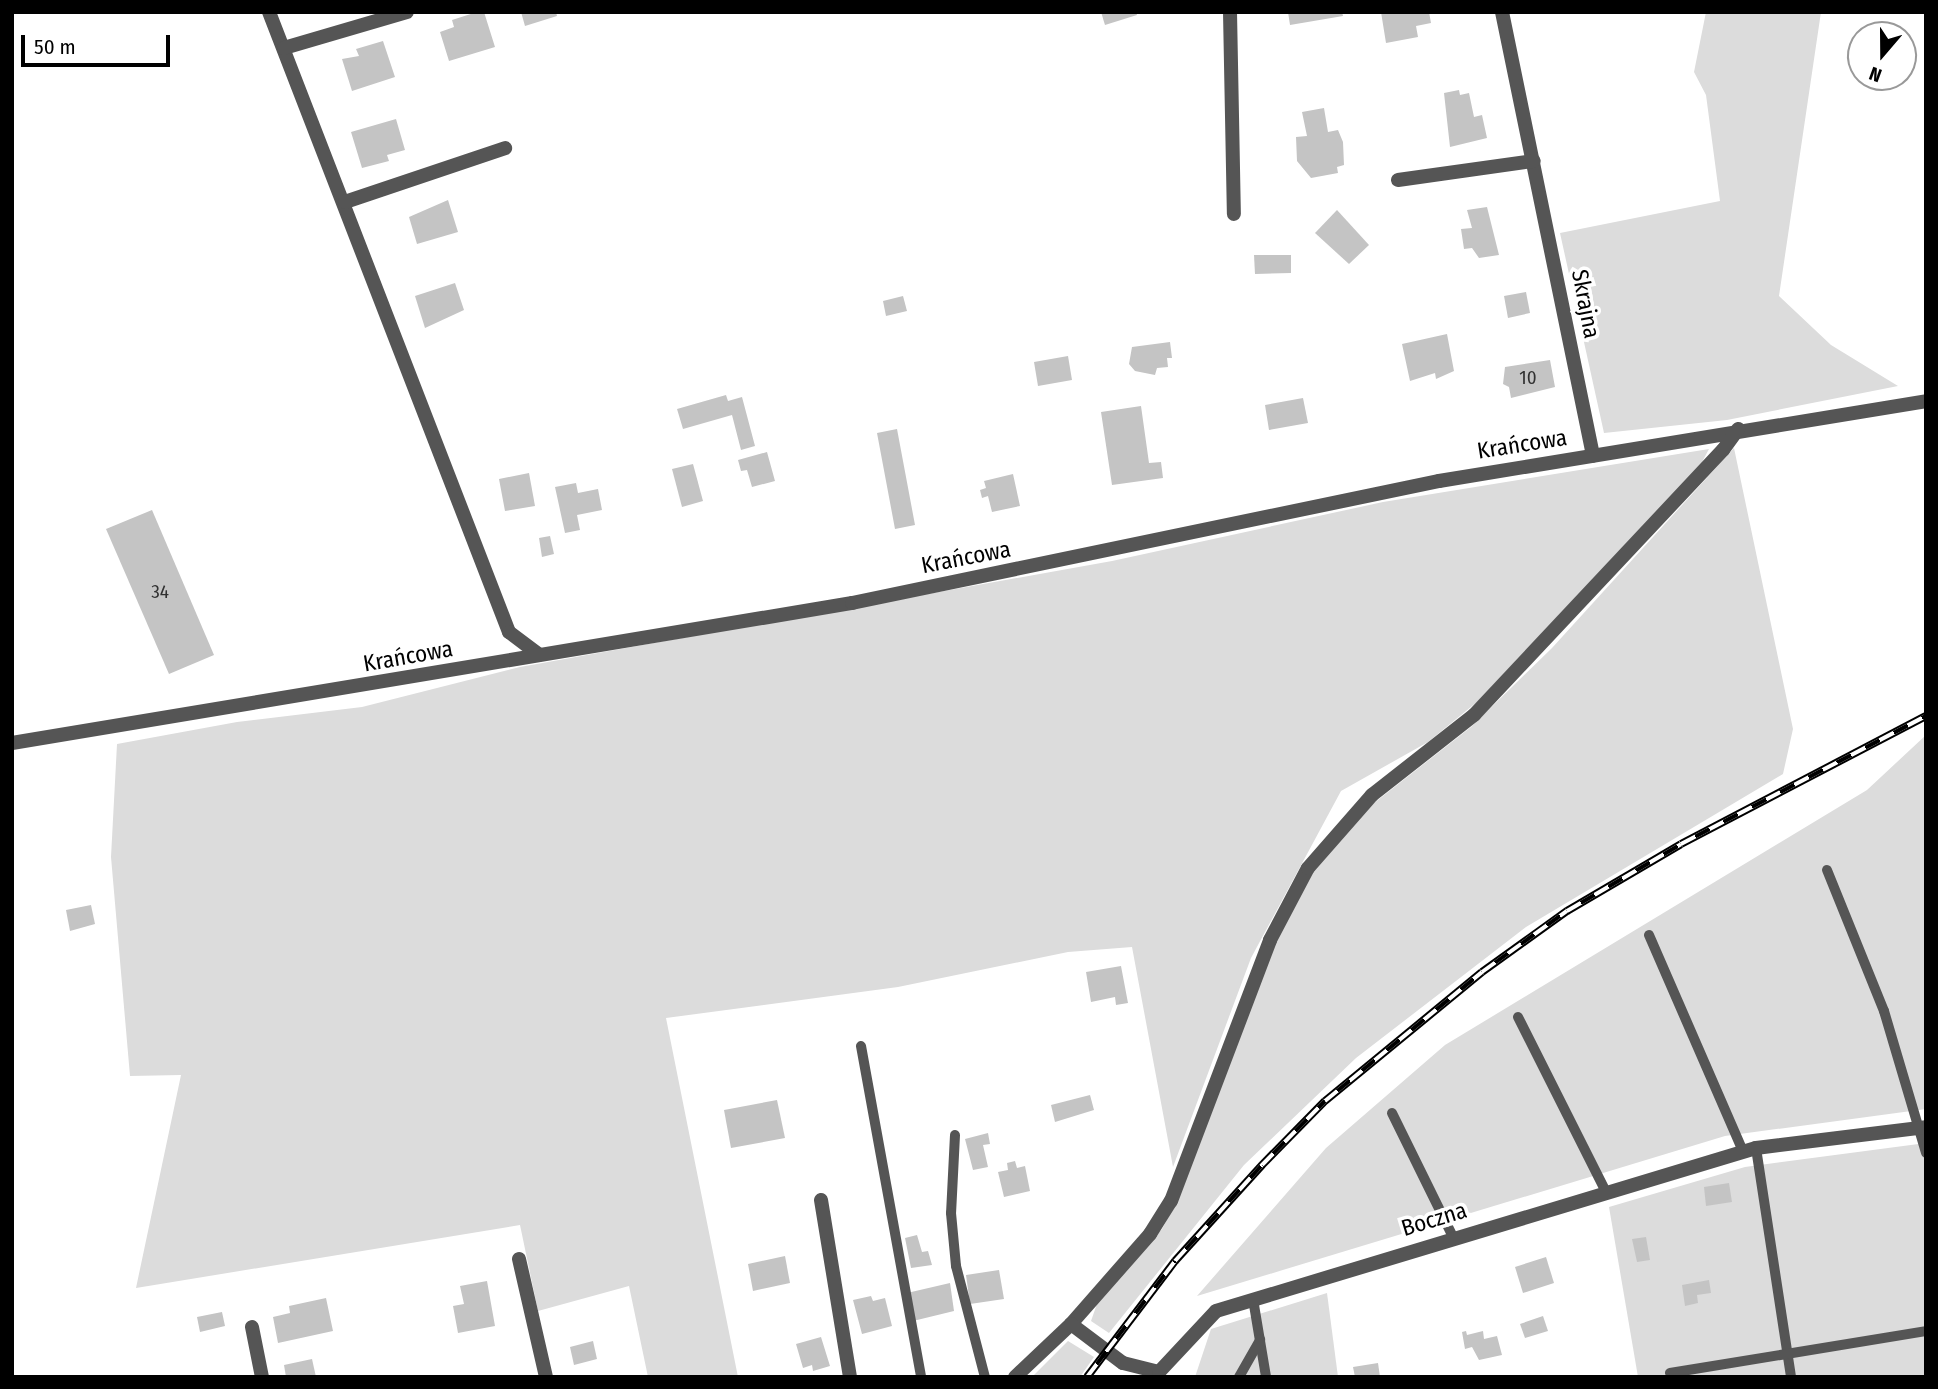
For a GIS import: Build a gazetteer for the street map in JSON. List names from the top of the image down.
{
  "streets": {
    "street": ["Skrajna", "Krańcowa", "Boczna"]
  },
  "crossings": [
    ["Skrajna", "Krańcowa"]
  ],
  "house_numbers": ["10", "34"],
  "scale_bar": "50 m",
  "north": "bottom"
}
